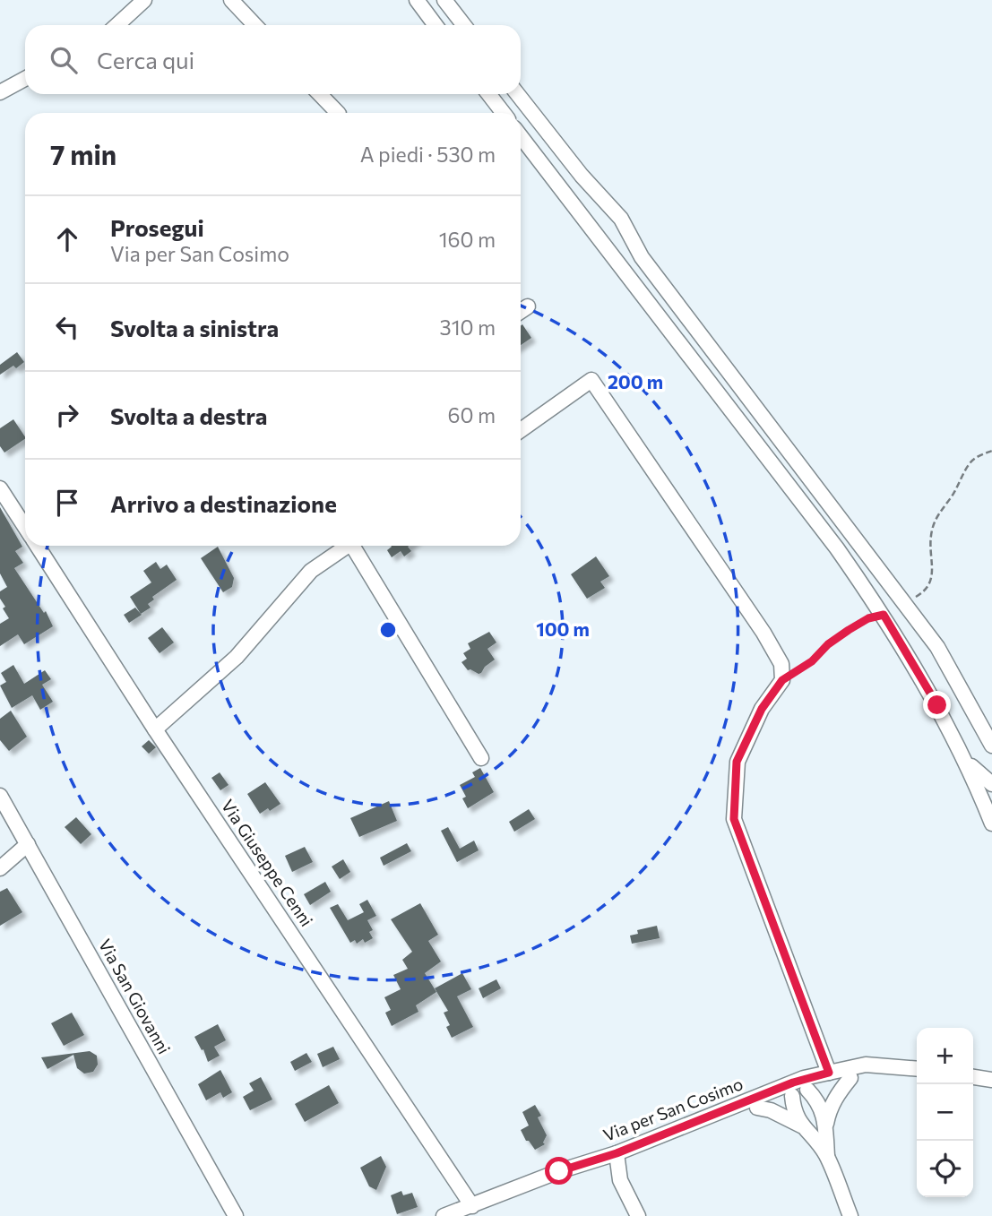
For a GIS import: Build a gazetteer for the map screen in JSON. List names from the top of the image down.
{
  "streets": {
    "street": ["Via Giuseppe Cenni", "Via San Giovanni", "Via per San Cosimo"]
  },
  "crossings": [
    ["Via Giuseppe Cenni", "Via per San Cosimo"]
  ],
  "page": {
    "search": "Cerca qui",
    "heading": ["7 min", "A piedi · 530 m"],
    "list": [
      ["Prosegui", "Via per San Cosimo", "160 m"],
      ["Svolta a sinistra", "310 m"],
      ["Svolta a destra", "60 m"],
      "Arrivo a destinazione"
    ],
    "map_buttons": ["+", "−"]
  },
  "rings": ["200 m", "100 m"]
}
